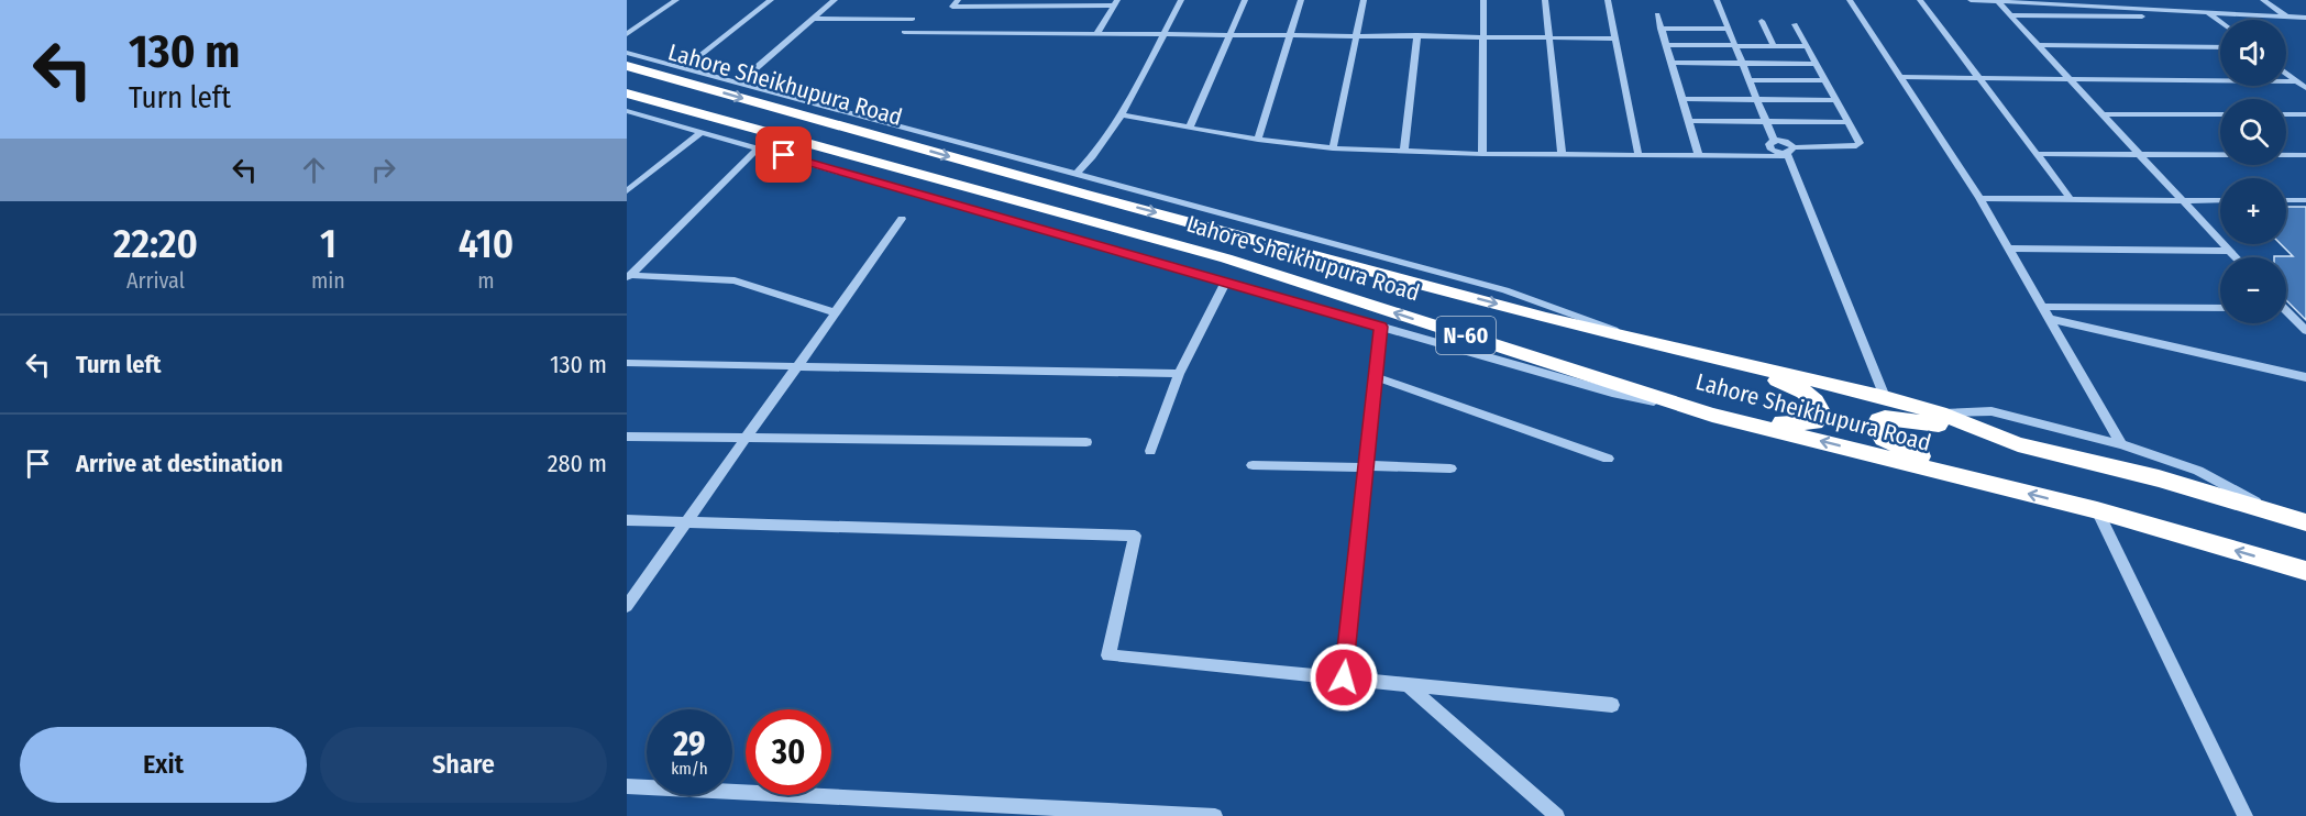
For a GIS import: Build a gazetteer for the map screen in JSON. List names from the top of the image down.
{
  "streets": {
    "highway": ["Lahore Sheikhupura Road", "N-60"]
  },
  "page": {
    "turn": ["130 m", "Turn left"],
    "map_buttons": ["+", "−"],
    "eta": [
      "22:20",
      "Arrival",
      "1",
      "min",
      "410",
      "m"
    ],
    "list": [
      {
        "name": "Turn left",
        "value": "130 m"
      },
      {
        "name": "Arrive at destination",
        "value": "280 m"
      }
    ],
    "speed": "29 km/h",
    "limit": "30",
    "buttons": ["Exit", "Share"]
  }
}
